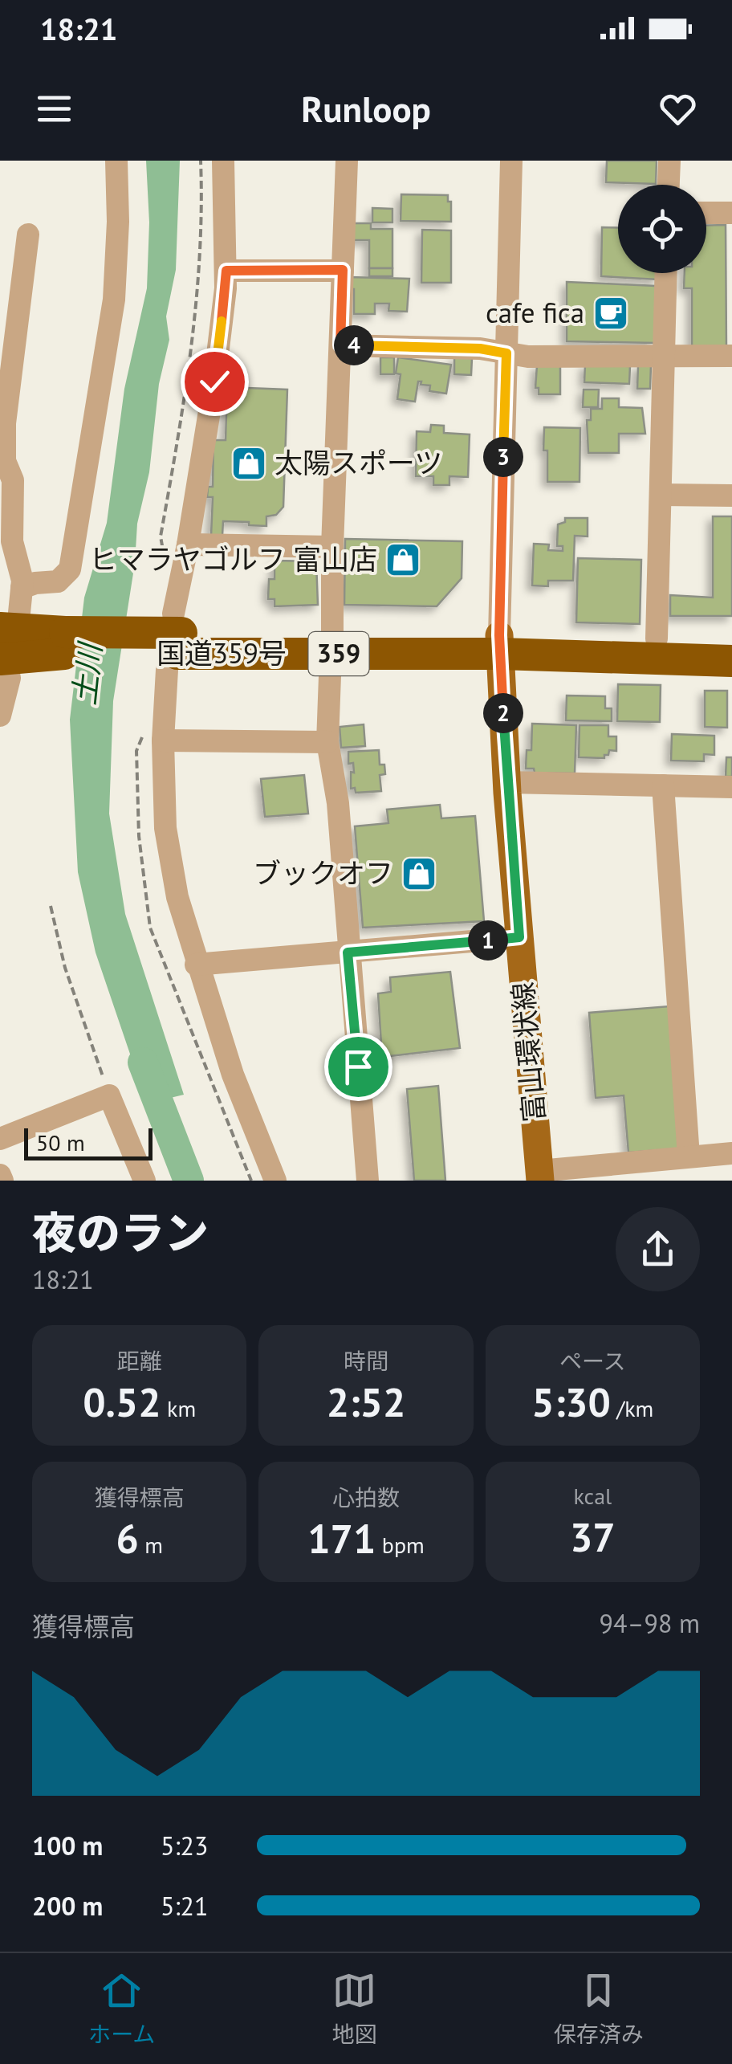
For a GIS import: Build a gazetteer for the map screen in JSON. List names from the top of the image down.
{
  "streets": {
    "highway": ["国道359号", "359"],
    "main road": ["富山環状線"]
  },
  "crossings": [
    ["国道359号", "富山環状線"]
  ],
  "water": ["土川"],
  "places": {
    "cafe": ["cafe fica"],
    "shop": ["太陽スポーツ", "ヒマラヤゴルフ 富山店", "ブックオフ"]
  },
  "scale_bar": "50 m",
  "page": {
    "status": "18:21",
    "header": "Runloop",
    "pins": [
      "4",
      "3",
      "2",
      "1"
    ],
    "scale": "50 m",
    "heading": ["夜のラン", "18:21"],
    "stats": [
      ["距離", "0.52 km"],
      ["時間", "2:52"],
      ["ペース", "5:30 /km"],
      ["獲得標高", "6 m"],
      ["心拍数", "171 bpm"],
      ["kcal", "37"]
    ],
    "chart": ["獲得標高", "94–98 m"],
    "list": [
      {
        "name": "100 m",
        "note": "5:23"
      },
      {
        "name": "200 m",
        "note": "5:21"
      }
    ],
    "tabs": ["ホーム", "地図", "保存済み"]
  }
}
